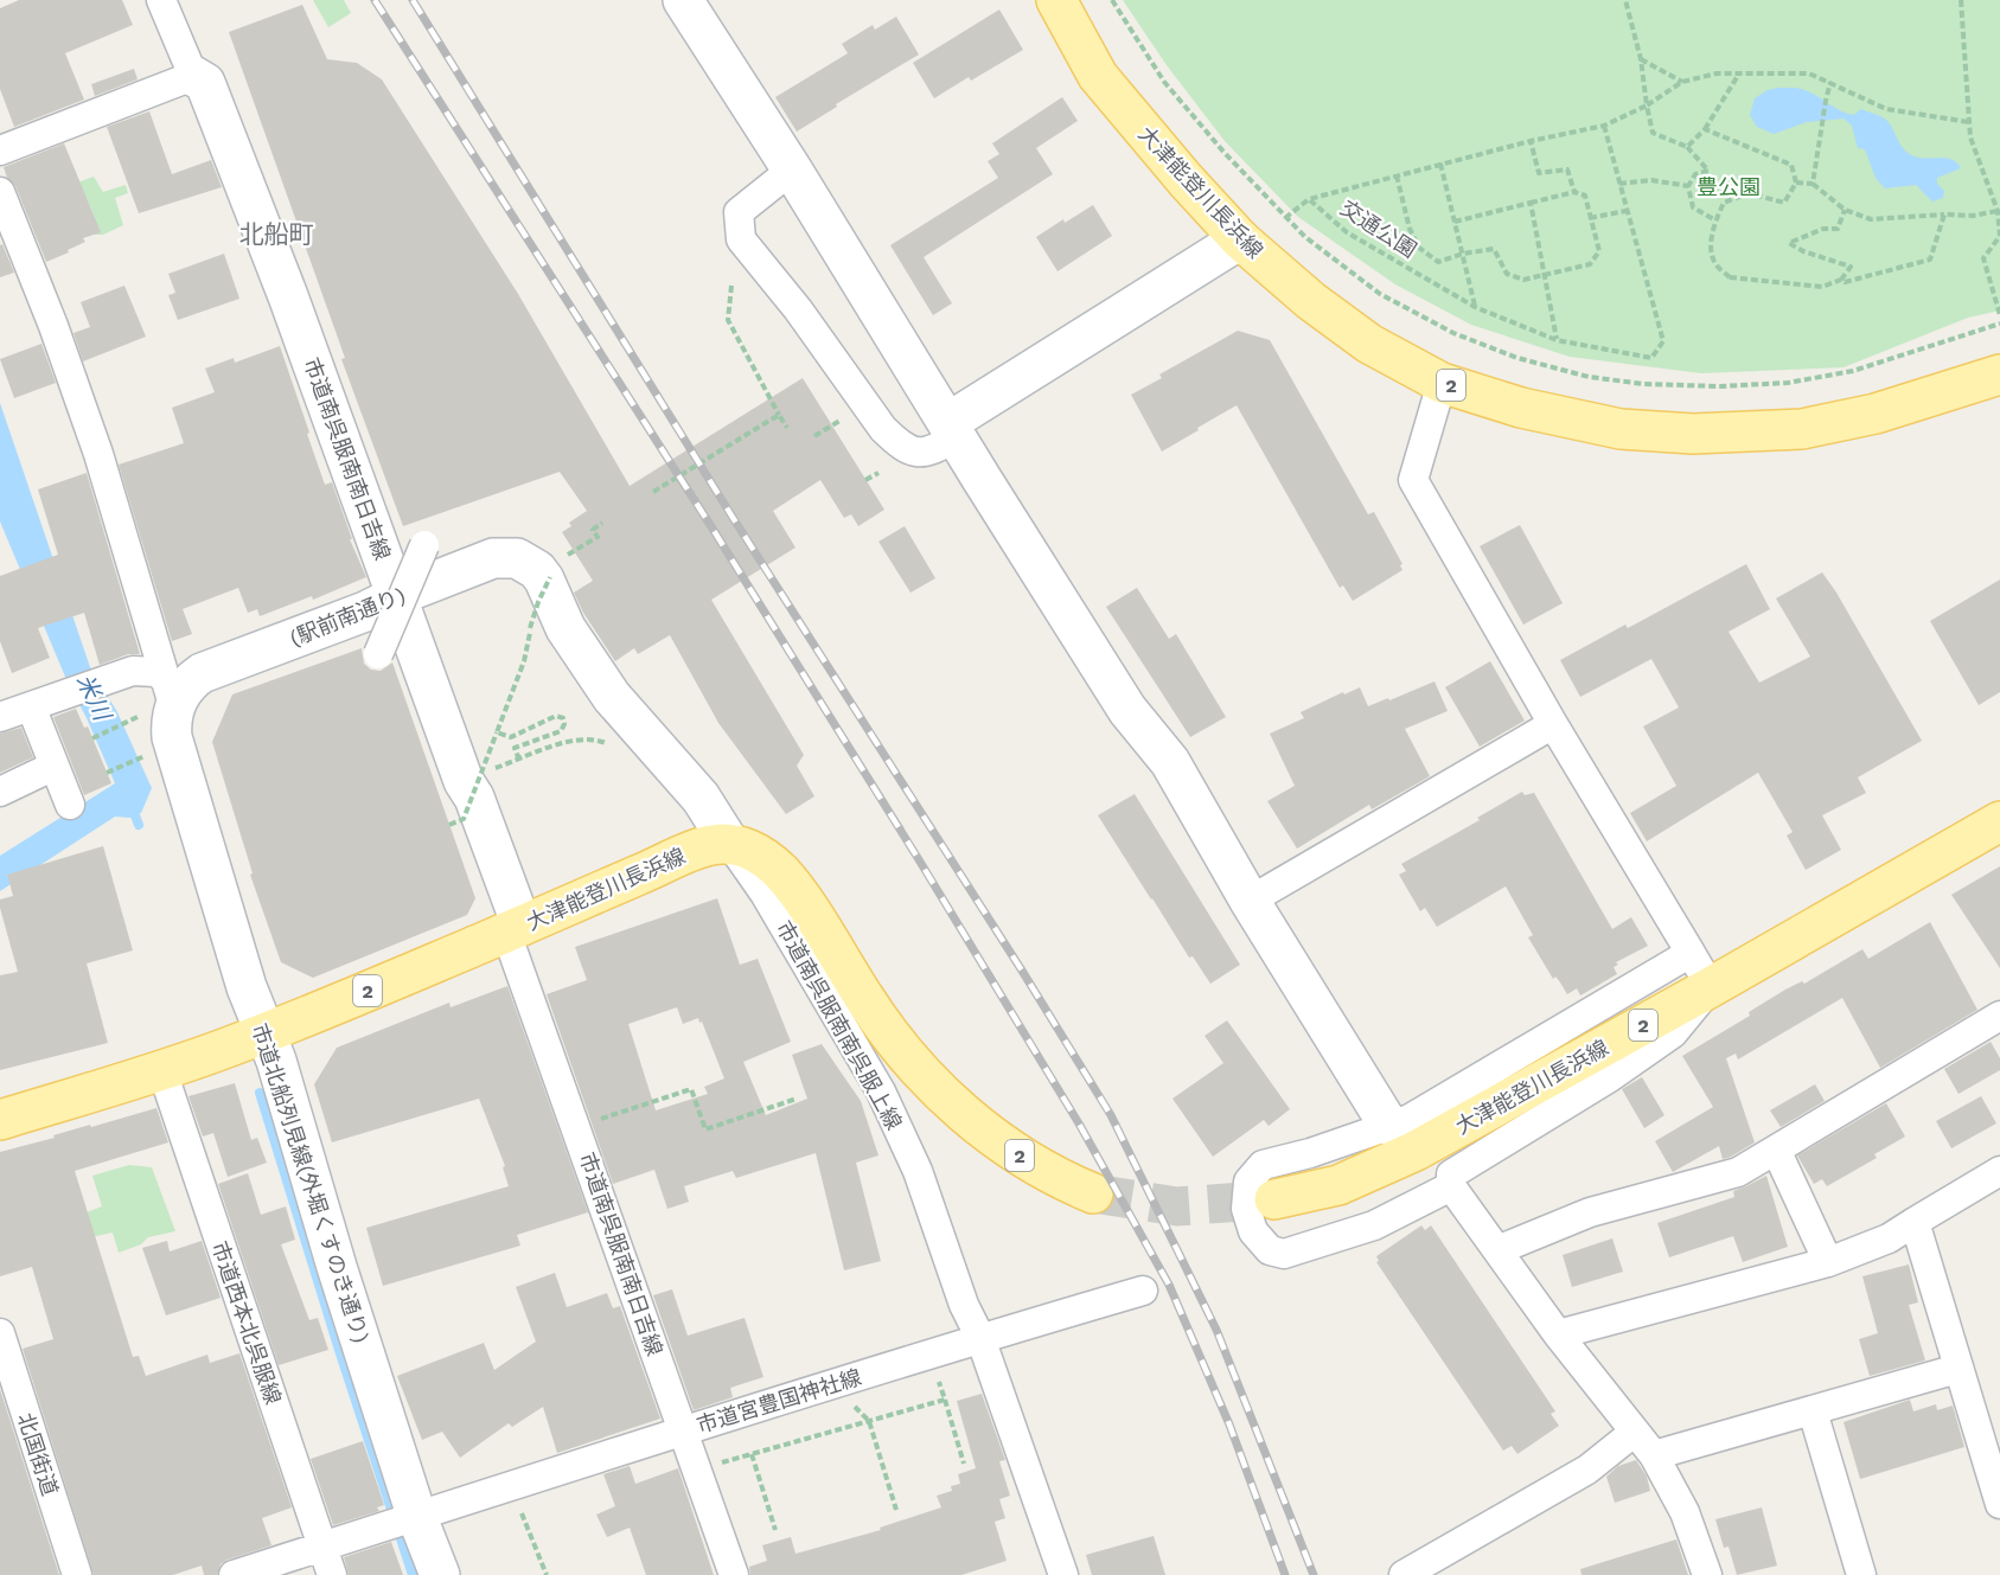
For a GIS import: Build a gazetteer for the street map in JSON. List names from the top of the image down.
{
  "streets": {
    "main road": ["大津能登川長浜線", "2"],
    "street": [
      "市道南呉服南南日吉線",
      "(駅前南通り)",
      "市道南呉服南南呉服上線",
      "市道北船列見線(外堀くすのき通り)",
      "市道西本北呉服線",
      "市道宮豊国神社線",
      "北国街道"
    ],
    "path": ["交通公園"]
  },
  "crossings": [
    ["大津能登川長浜線", "2"],
    ["大津能登川長浜線", "市道南呉服南南日吉線"],
    ["大津能登川長浜線", "市道南呉服南南呉服上線"],
    ["大津能登川長浜線", "市道北船列見線(外堀くすのき通り)"],
    ["大津能登川長浜線", "市道西本北呉服線"],
    ["2", "市道南呉服南南呉服上線"],
    ["市道南呉服南南日吉線", "(駅前南通り)"],
    ["市道南呉服南南日吉線", "市道宮豊国神社線"],
    ["(駅前南通り)", "市道南呉服南南呉服上線"],
    ["(駅前南通り)", "市道北船列見線(外堀くすのき通り)"],
    ["市道南呉服南南呉服上線", "市道宮豊国神社線"],
    ["市道北船列見線(外堀くすのき通り)", "市道宮豊国神社線"],
    ["市道西本北呉服線", "市道宮豊国神社線"]
  ],
  "districts": ["北船町"],
  "water": ["米川"],
  "parks": ["豊公園"]
}
